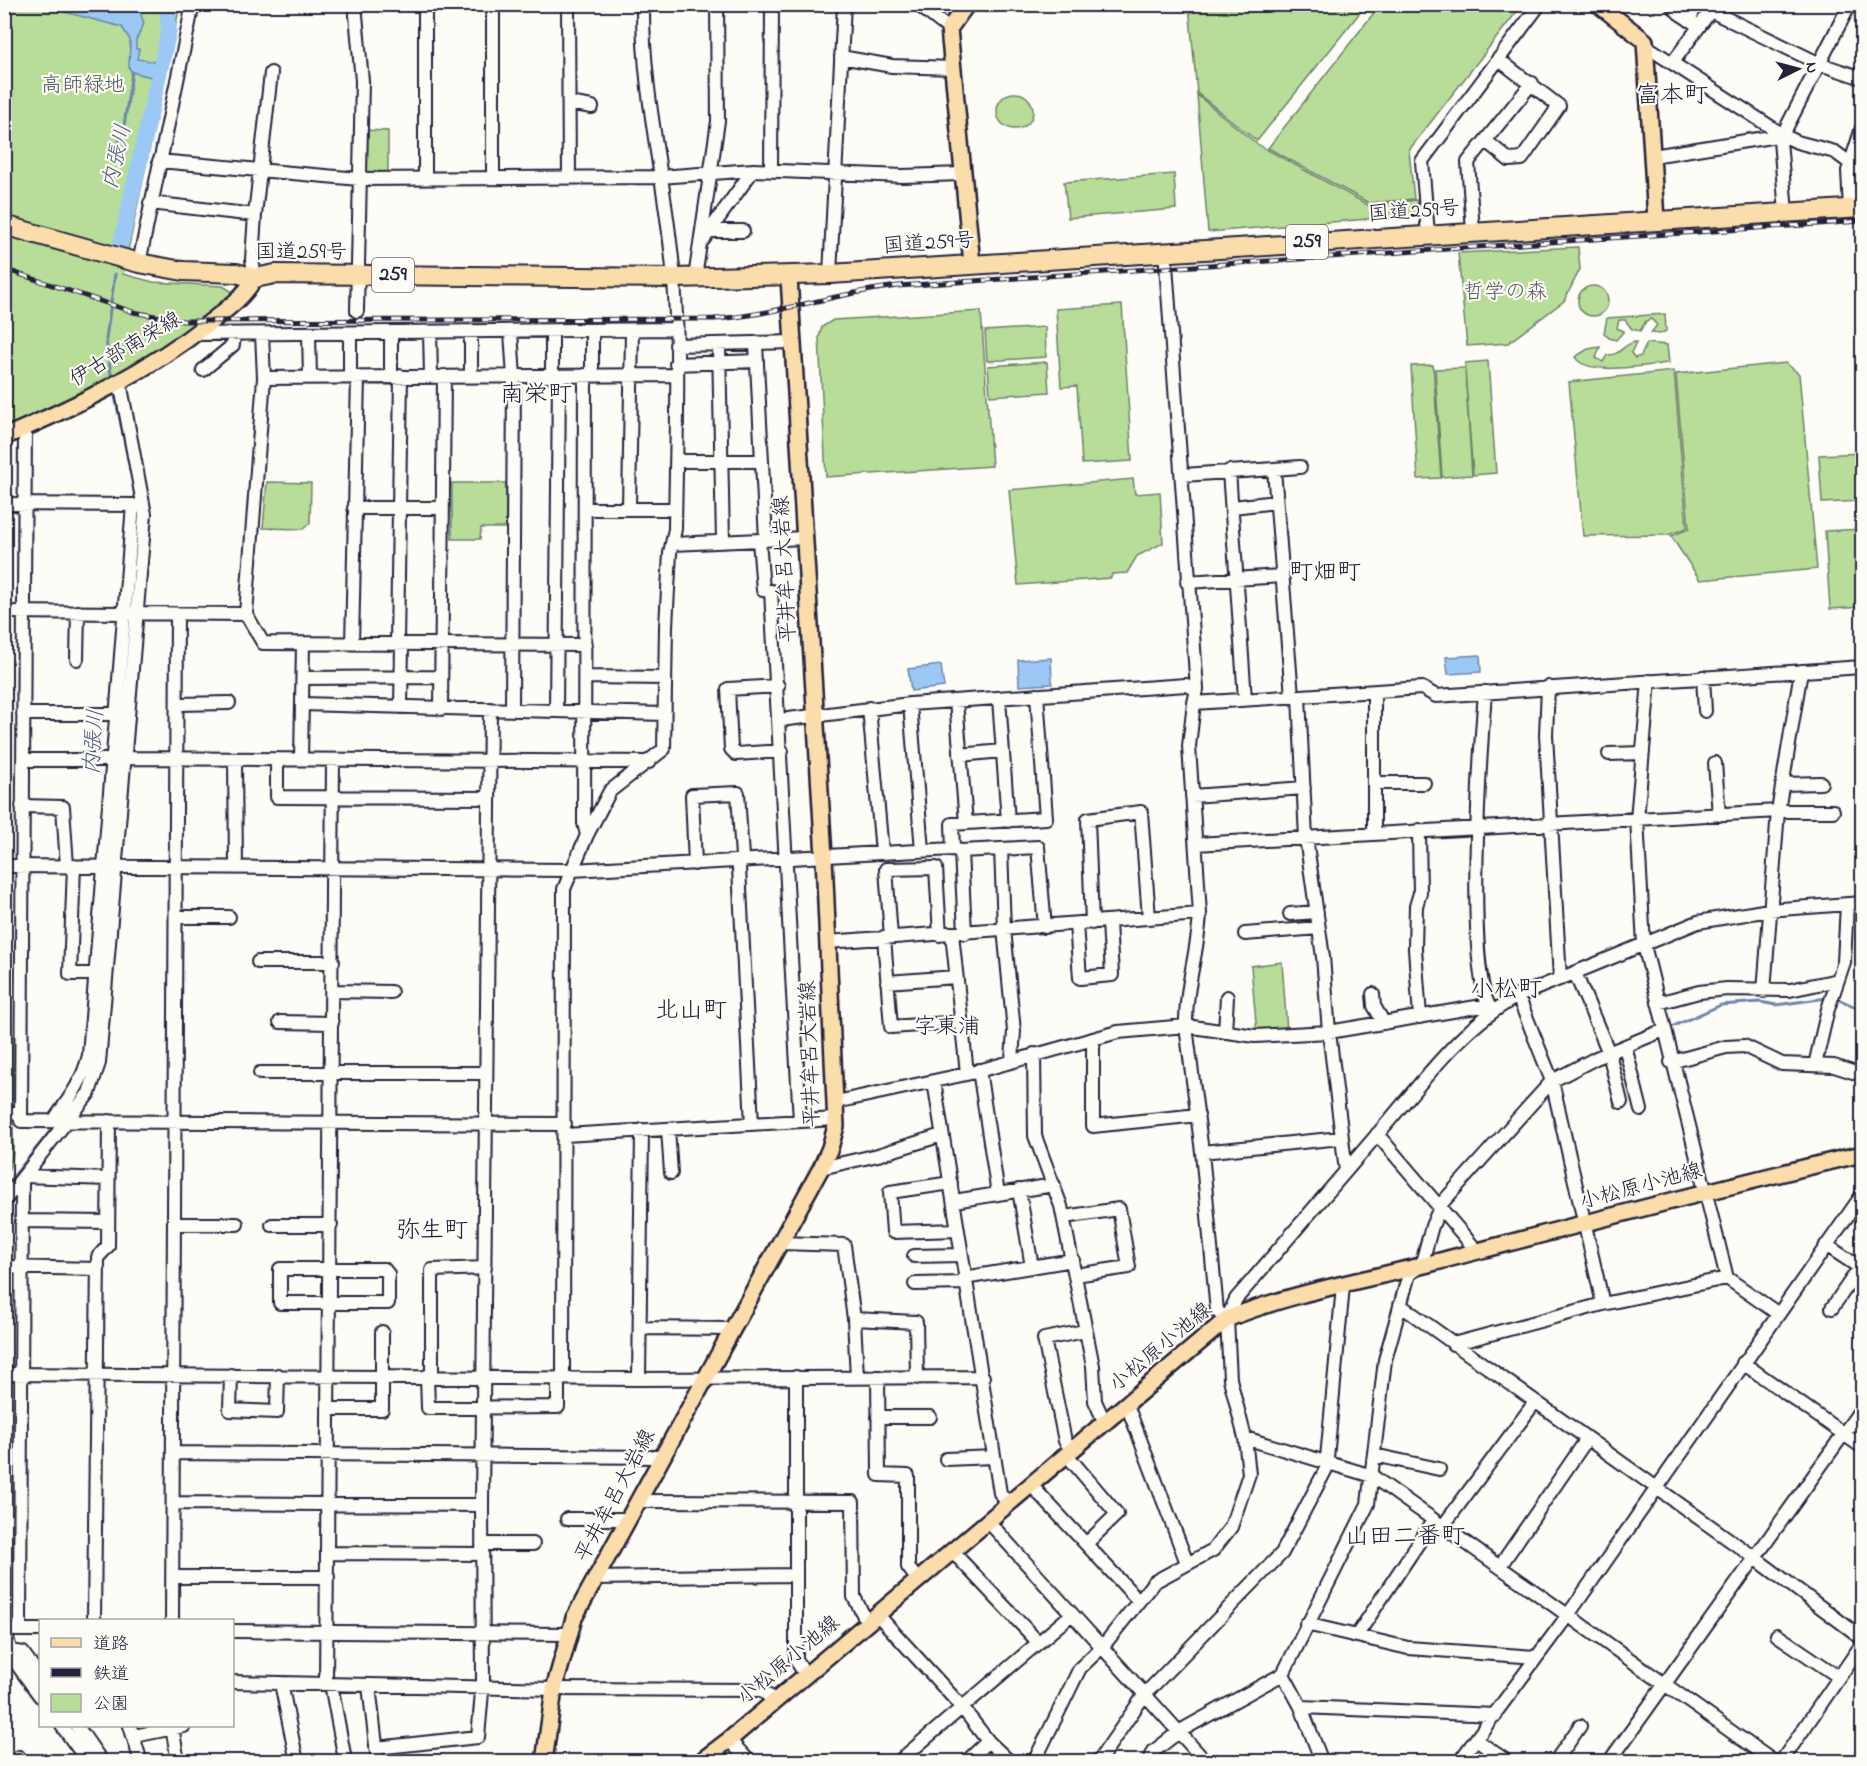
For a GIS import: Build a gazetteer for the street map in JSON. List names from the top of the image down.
{
  "streets": {
    "highway": ["国道259号", "259"],
    "main road": ["伊古部南栄線", "平井牟呂大岩線", "小松原小池線"]
  },
  "crossings": [
    ["国道259号", "伊古部南栄線"],
    ["国道259号", "平井牟呂大岩線"]
  ],
  "districts": [
    "富本町",
    "南栄町",
    "町畑町",
    "小松町",
    "北山町",
    "字東浦",
    "弥生町",
    "山田二番町"
  ],
  "water": ["内張川"],
  "parks": ["高師緑地", "哲学の森"],
  "legend": ["道路", "鉄道", "公園"],
  "north": "right"
}
